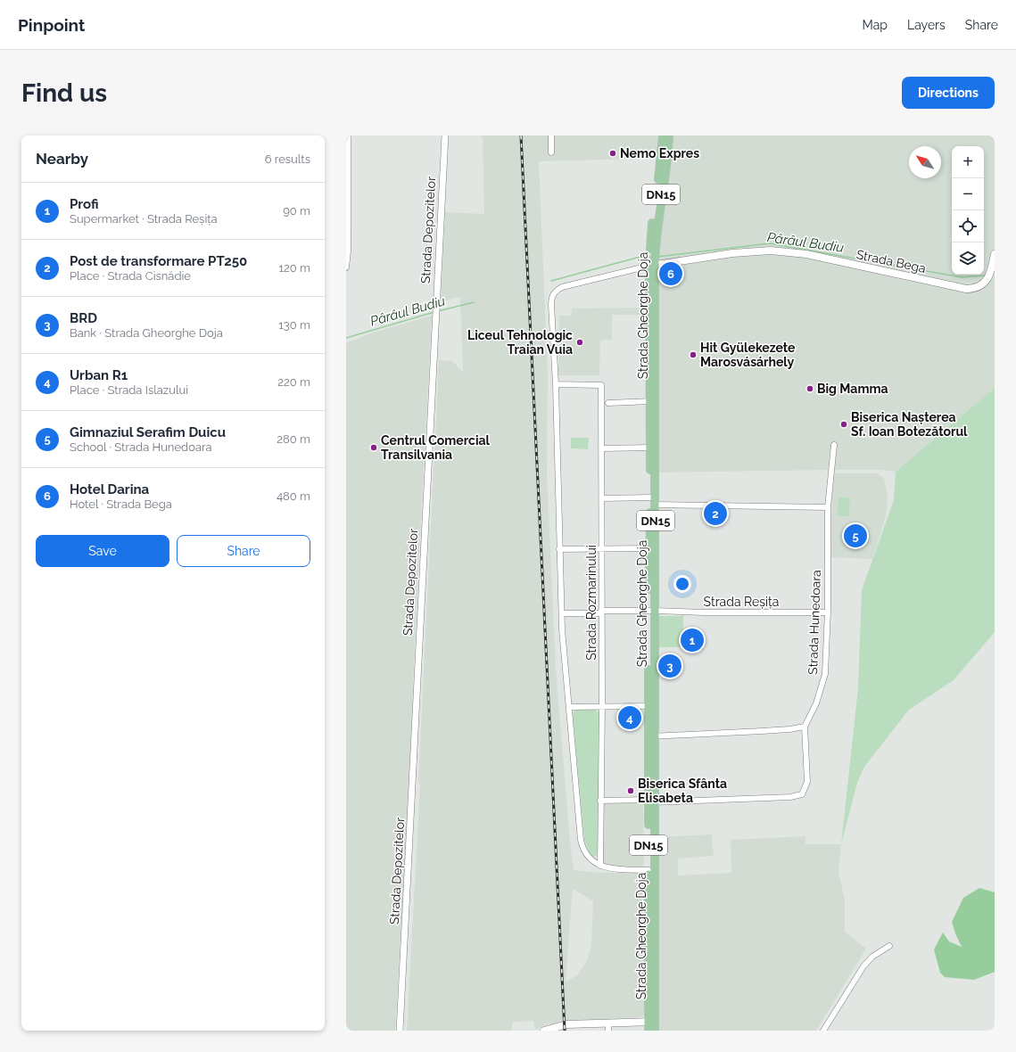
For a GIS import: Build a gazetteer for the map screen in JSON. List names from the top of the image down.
{
  "streets": {
    "main road": ["DN15", "Strada Bega", "Strada Gheorghe Doja"],
    "street": [
      "Strada Depozitelor",
      "Strada Reșița",
      "Strada Rozmarinului",
      "Strada Hunedoara"
    ]
  },
  "crossings": [
    ["Strada Bega", "Strada Gheorghe Doja"],
    ["Strada Gheorghe Doja", "Strada Reșița"],
    ["Strada Reșița", "Strada Rozmarinului"],
    ["Strada Reșița", "Strada Hunedoara"]
  ],
  "water": ["Pârâul Budiu"],
  "places": [
    "Nemo Expres",
    "Liceul Tehnologic Traian Vuia",
    "Hit Gyülekezete Marosvásárhely",
    "Big Mamma",
    "Biserica Nașterea Sf. Ioan Botezătorul",
    "Centrul Comercial Transilvania",
    "Biserica Sfânta Elisabeta"
  ],
  "north": "top left",
  "page": {
    "header": "Pinpoint",
    "nav": ["Map", "Layers", "Share"],
    "buttons": [
      "Directions",
      ["Save", "Share"]
    ],
    "title": "Find us",
    "heading": ["Nearby", "6 results"],
    "map_buttons": ["+", "−"],
    "list": [
      {
        "mark": "1",
        "name": "Profi",
        "note": "Supermarket · Strada Reșița",
        "value": "90 m"
      },
      {
        "mark": "2",
        "name": "Post de transformare PT250",
        "note": "Place · Strada Cisnădie",
        "value": "120 m"
      },
      {
        "mark": "3",
        "name": "BRD",
        "note": "Bank · Strada Gheorghe Doja",
        "value": "130 m"
      },
      {
        "mark": "4",
        "name": "Urban R1",
        "note": "Place · Strada Islazului",
        "value": "220 m"
      },
      {
        "mark": "5",
        "name": "Gimnaziul Serafim Duicu",
        "note": "School · Strada Hunedoara",
        "value": "280 m"
      },
      {
        "mark": "6",
        "name": "Hotel Darina",
        "note": "Hotel · Strada Bega",
        "value": "480 m"
      }
    ],
    "pins": [
      "6",
      "2",
      "5",
      "1",
      "3",
      "4"
    ]
  }
}
